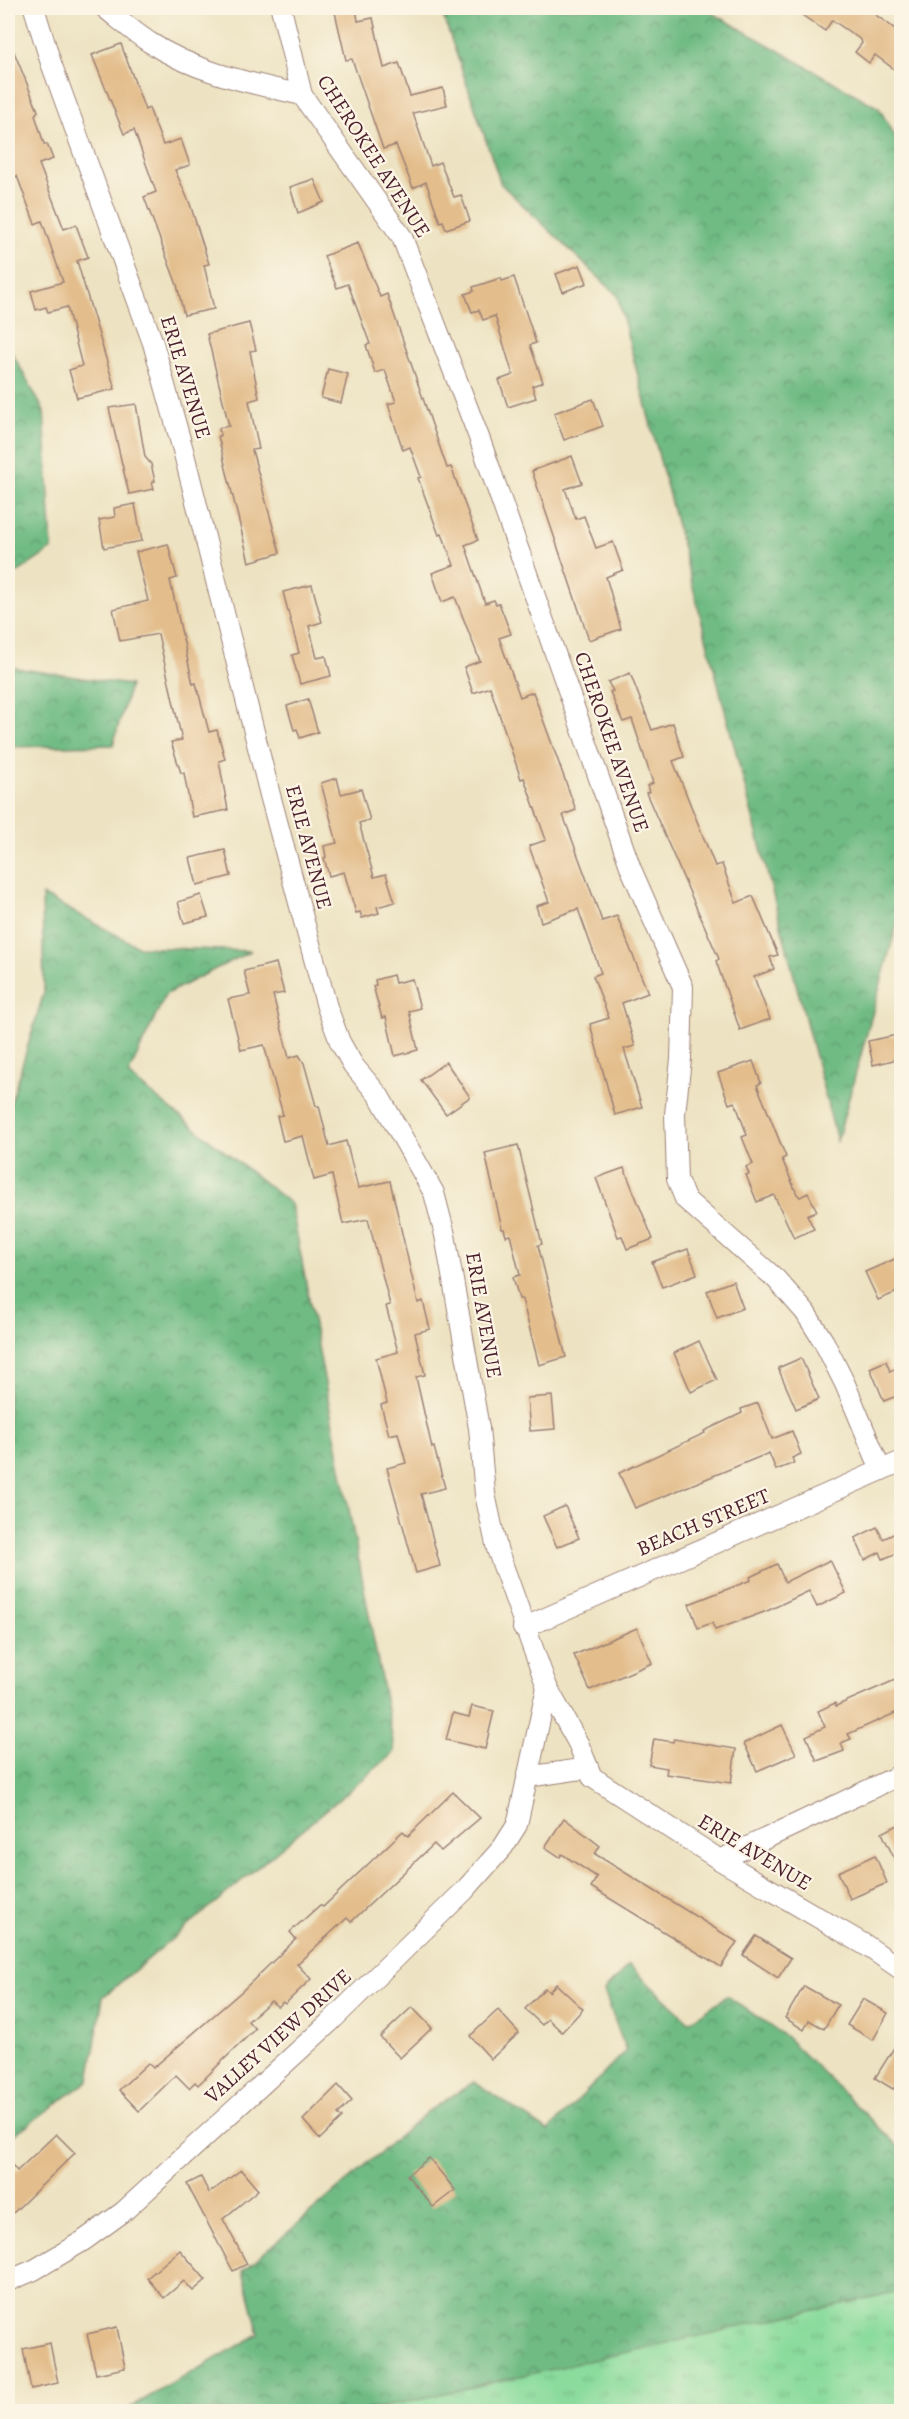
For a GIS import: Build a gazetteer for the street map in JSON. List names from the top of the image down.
{
  "streets": {
    "street": [
      "CHEROKEE AVENUE",
      "ERIE AVENUE",
      "BEACH STREET",
      "VALLEY VIEW DRIVE"
    ]
  },
  "crossings": [
    ["CHEROKEE AVENUE", "BEACH STREET"],
    ["ERIE AVENUE", "BEACH STREET"]
  ]
}
